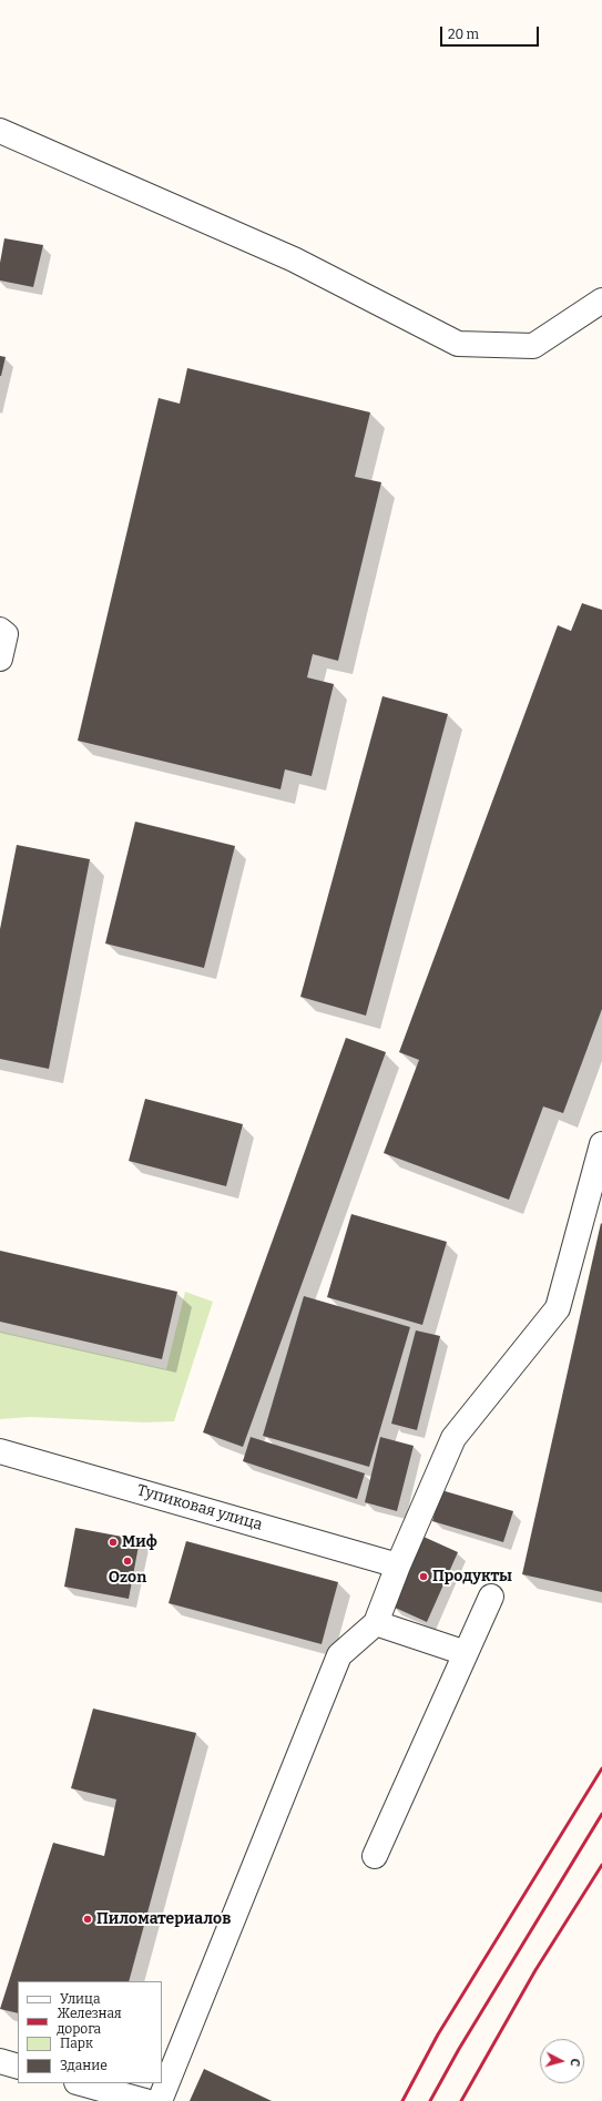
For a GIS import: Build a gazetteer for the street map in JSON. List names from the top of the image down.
{
  "streets": {
    "street": ["Тупиковая улица"]
  },
  "places": [
    "Миф",
    "Ozon",
    "Продукты",
    "Пиломатериалов"
  ],
  "legend": [
    "Улица",
    "Железная дорога",
    "Парк",
    "Здание"
  ],
  "scale_bar": "20 m",
  "north": "right"
}
